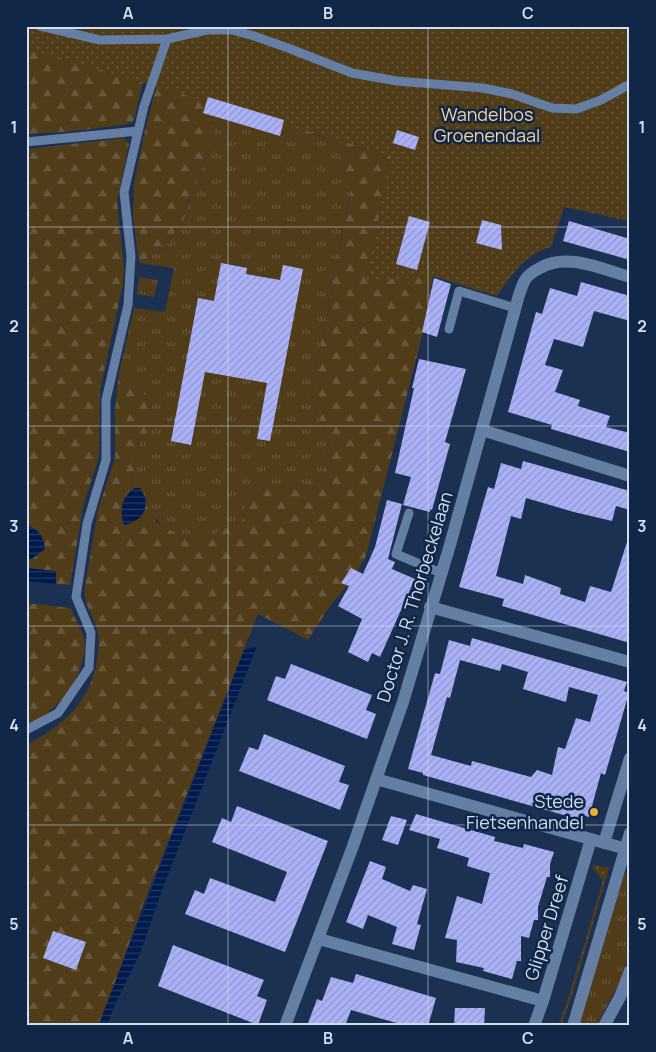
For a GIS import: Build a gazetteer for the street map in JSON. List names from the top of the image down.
{
  "streets": {
    "street": ["Doctor J. R. Thorbeckelaan", "Glipper Dreef"]
  },
  "parks": ["Wandelbos Groenendaal"],
  "places": ["Stede Fietsenhandel"],
  "grid": {
    "columns": ["A", "B", "C"],
    "rows": [
      "1",
      "2",
      "3",
      "4",
      "5"
    ]
  }
}
